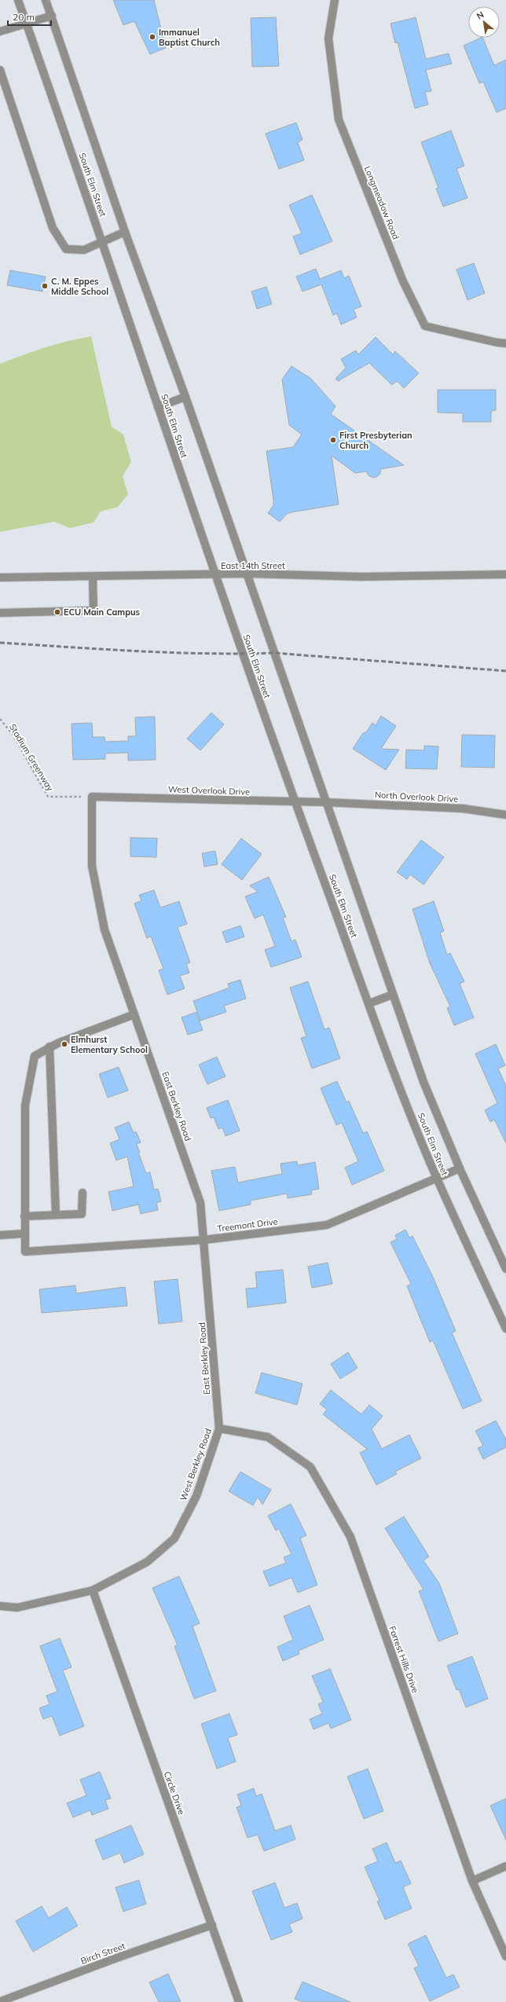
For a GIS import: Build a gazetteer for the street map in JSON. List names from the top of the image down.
{
  "streets": {
    "street": [
      "South Elm Street",
      "Longmeadow Road",
      "East 14th Street",
      "West Overlook Drive",
      "North Overlook Drive",
      "East Berkley Road",
      "Treemont Drive",
      "West Berkley Road",
      "Forrest Hills Drive",
      "Circle Drive",
      "Birch Street"
    ],
    "path": ["Stadium Greenway"]
  },
  "crossings": [
    ["South Elm Street", "East 14th Street"],
    ["South Elm Street", "West Overlook Drive"],
    ["South Elm Street", "North Overlook Drive"],
    ["South Elm Street", "Treemont Drive"],
    ["Stadium Greenway", "West Overlook Drive"],
    ["Stadium Greenway", "East Berkley Road"],
    ["West Overlook Drive", "North Overlook Drive"],
    ["West Overlook Drive", "East Berkley Road"],
    ["East Berkley Road", "Treemont Drive"],
    ["East Berkley Road", "West Berkley Road"],
    ["East Berkley Road", "Forrest Hills Drive"],
    ["West Berkley Road", "Forrest Hills Drive"],
    ["West Berkley Road", "Circle Drive"],
    ["Circle Drive", "Birch Street"]
  ],
  "places": [
    "Immanuel Baptist Church",
    "C. M. Eppes Middle School",
    "First Presbyterian Church",
    "ECU Main Campus",
    "Elmhurst Elementary School"
  ],
  "scale_bar": "20 m",
  "north": "top left"
}
